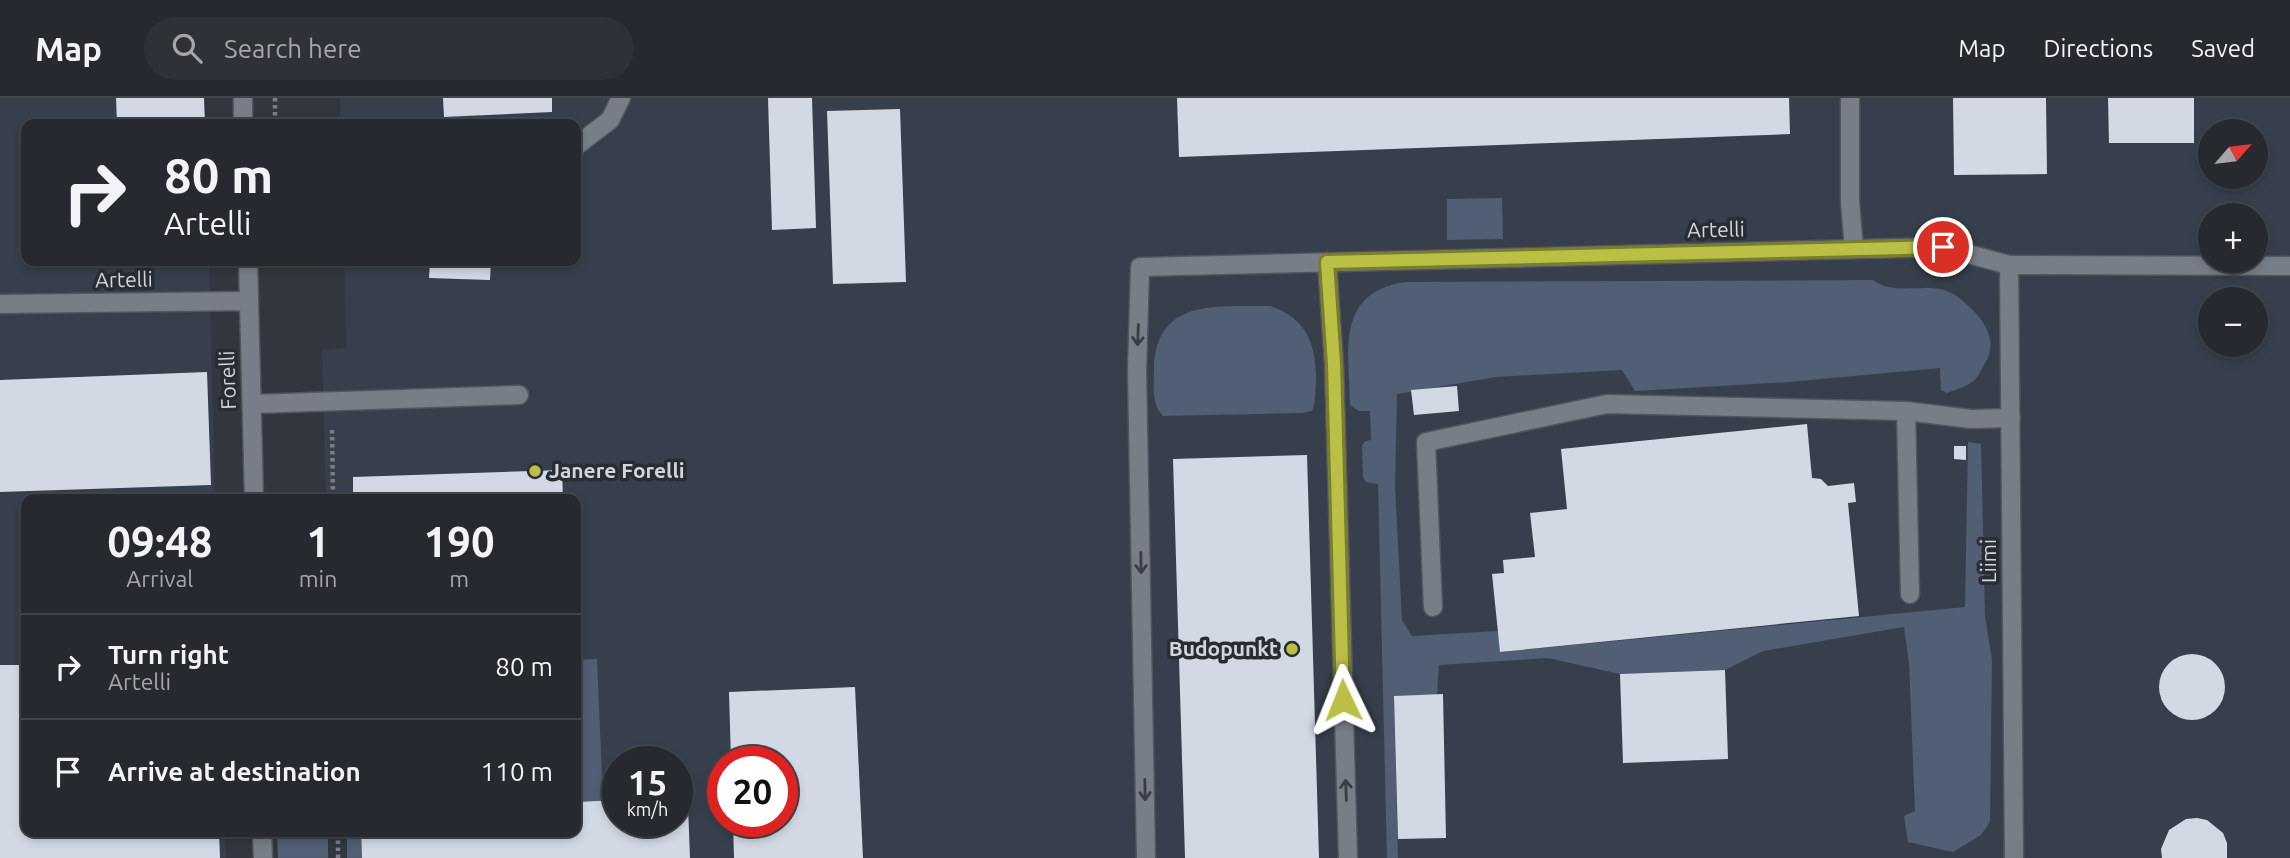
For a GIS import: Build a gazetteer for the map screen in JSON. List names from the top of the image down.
{
  "streets": {
    "street": ["Artelli", "Forelli", "Liimi"]
  },
  "crossings": [
    ["Artelli", "Forelli"],
    ["Artelli", "Liimi"]
  ],
  "places": ["Janere Forelli", "Budopunkt"],
  "north": "top right",
  "page": {
    "header": "Map",
    "search": "Search here",
    "nav": ["Map", "Directions", "Saved"],
    "map_buttons": ["+", "−"],
    "turn": ["80 m", "Artelli"],
    "eta": [
      "09:48",
      "Arrival",
      "1",
      "min",
      "190",
      "m"
    ],
    "list": [
      {
        "name": "Turn right",
        "note": "Artelli",
        "value": "80 m"
      },
      {
        "name": "Arrive at destination",
        "value": "110 m"
      }
    ],
    "speed": "15 km/h",
    "limit": "20"
  }
}
